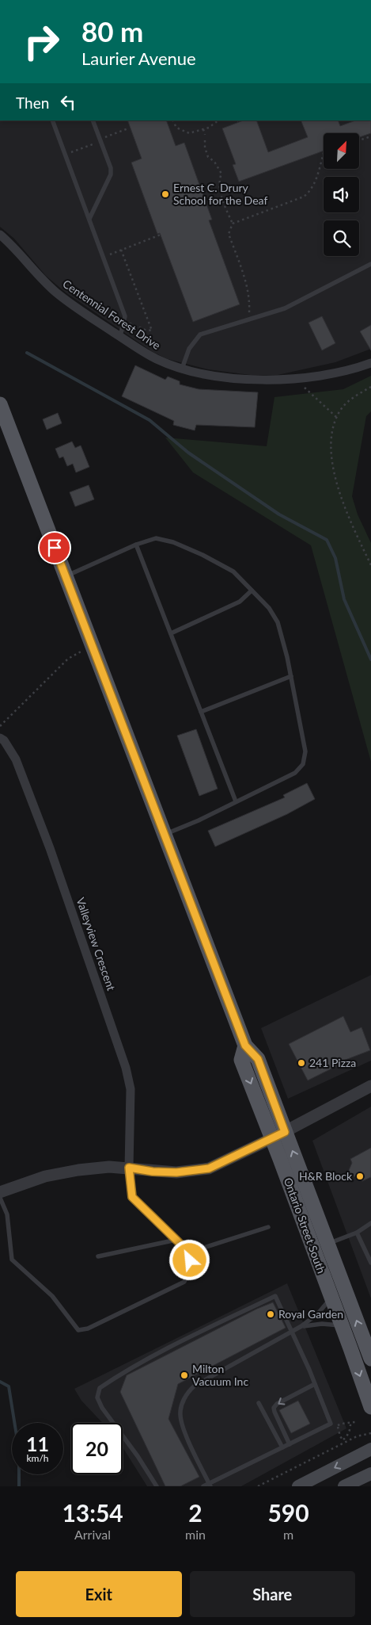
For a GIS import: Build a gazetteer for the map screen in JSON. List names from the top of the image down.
{
  "streets": {
    "main road": ["Ontario Street South"],
    "street": ["Centennial Forest Drive", "Valleyview Crescent"]
  },
  "places": [
    "Ernest C. Drury School for the Deaf",
    "241 Pizza",
    "H&R Block",
    "Royal Garden",
    "Milton Vacuum Inc"
  ],
  "north": "top right",
  "page": {
    "turn": ["80 m", "Laurier Avenue"],
    "then": "Then",
    "speed": "11 km/h",
    "limit": "20",
    "eta": [
      "13:54",
      "Arrival",
      "2",
      "min",
      "590",
      "m"
    ],
    "buttons": ["Exit", "Share"]
  }
}
